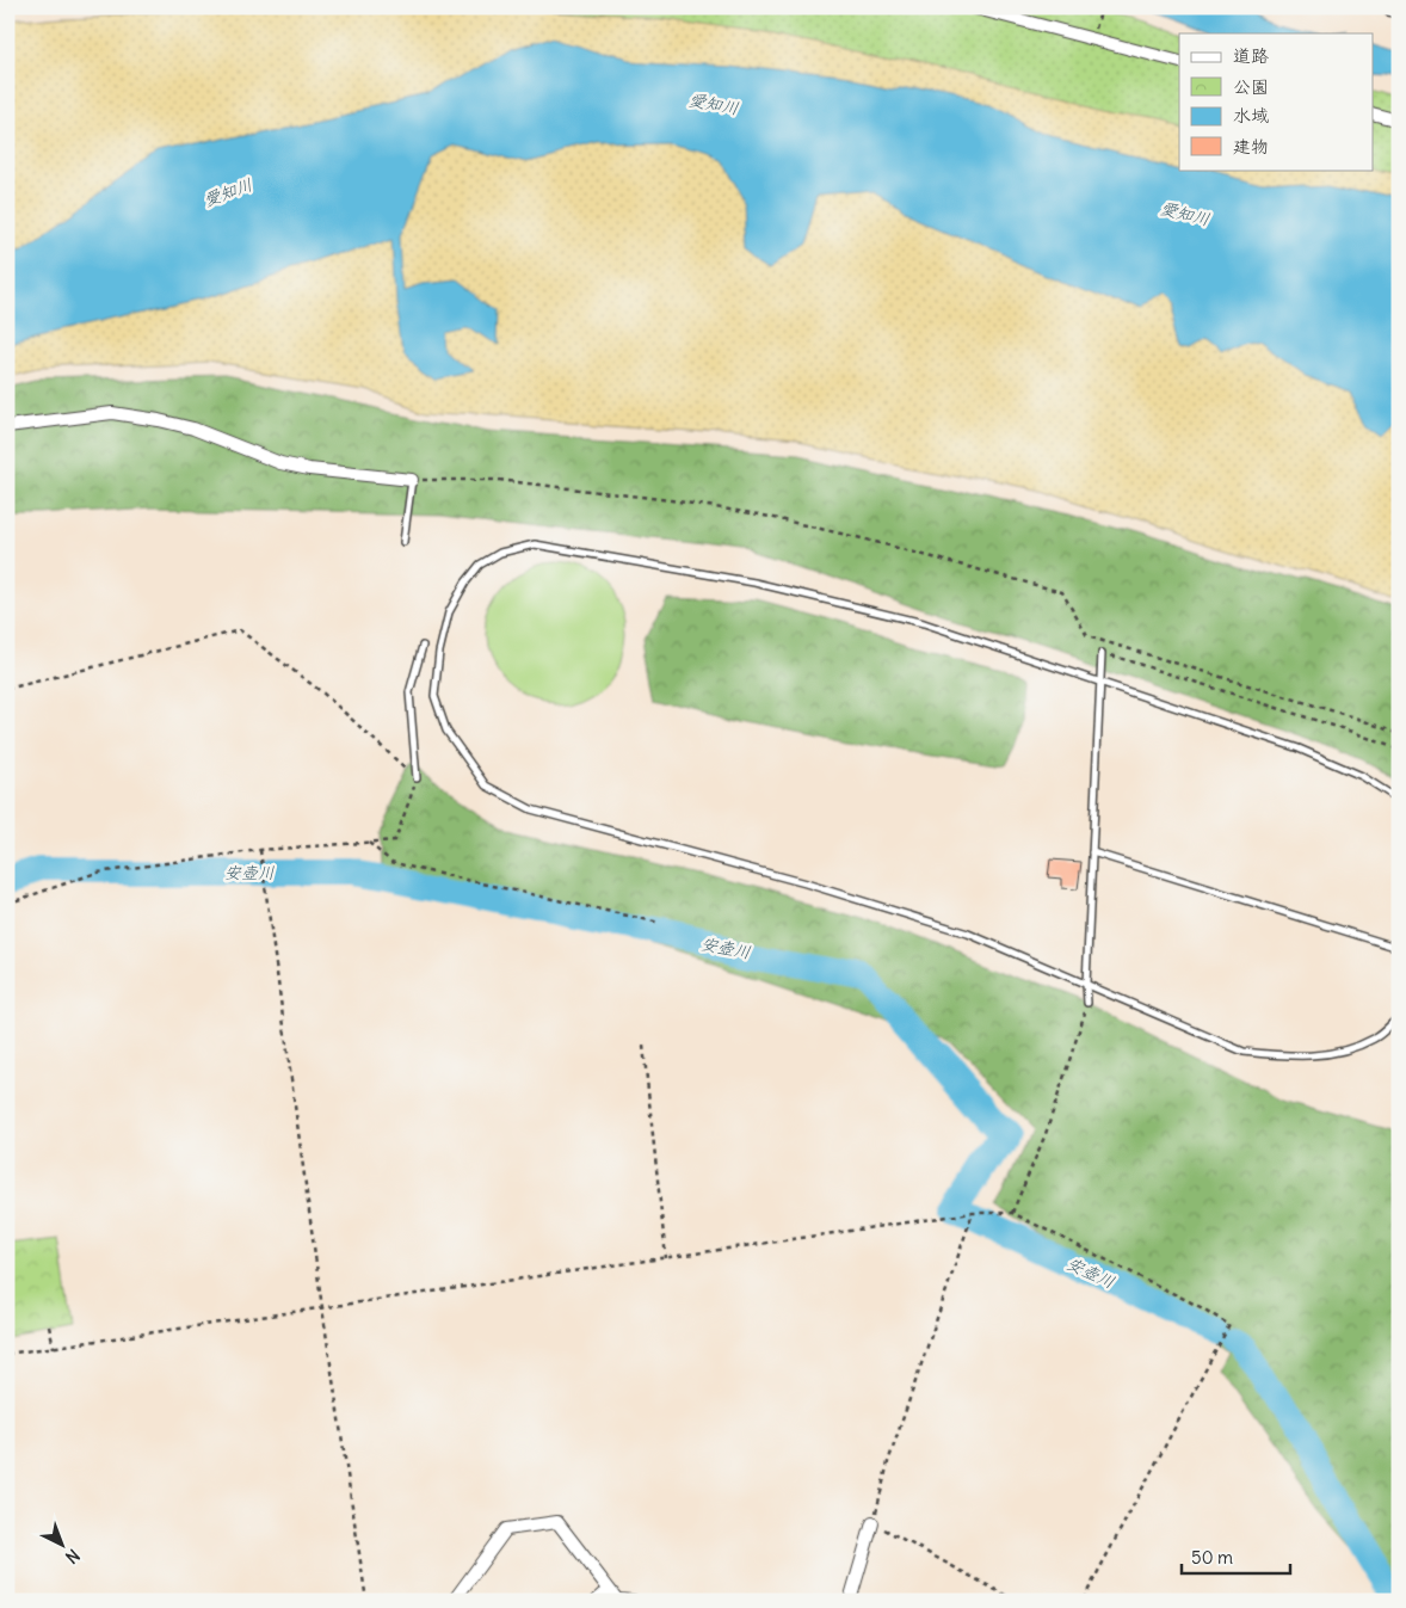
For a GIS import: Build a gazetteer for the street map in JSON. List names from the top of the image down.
{
  "water": ["愛知川", "安壺川"],
  "legend": [
    "道路",
    "公園",
    "水域",
    "建物"
  ],
  "scale_bar": "50 m",
  "north": "bottom right"
}
